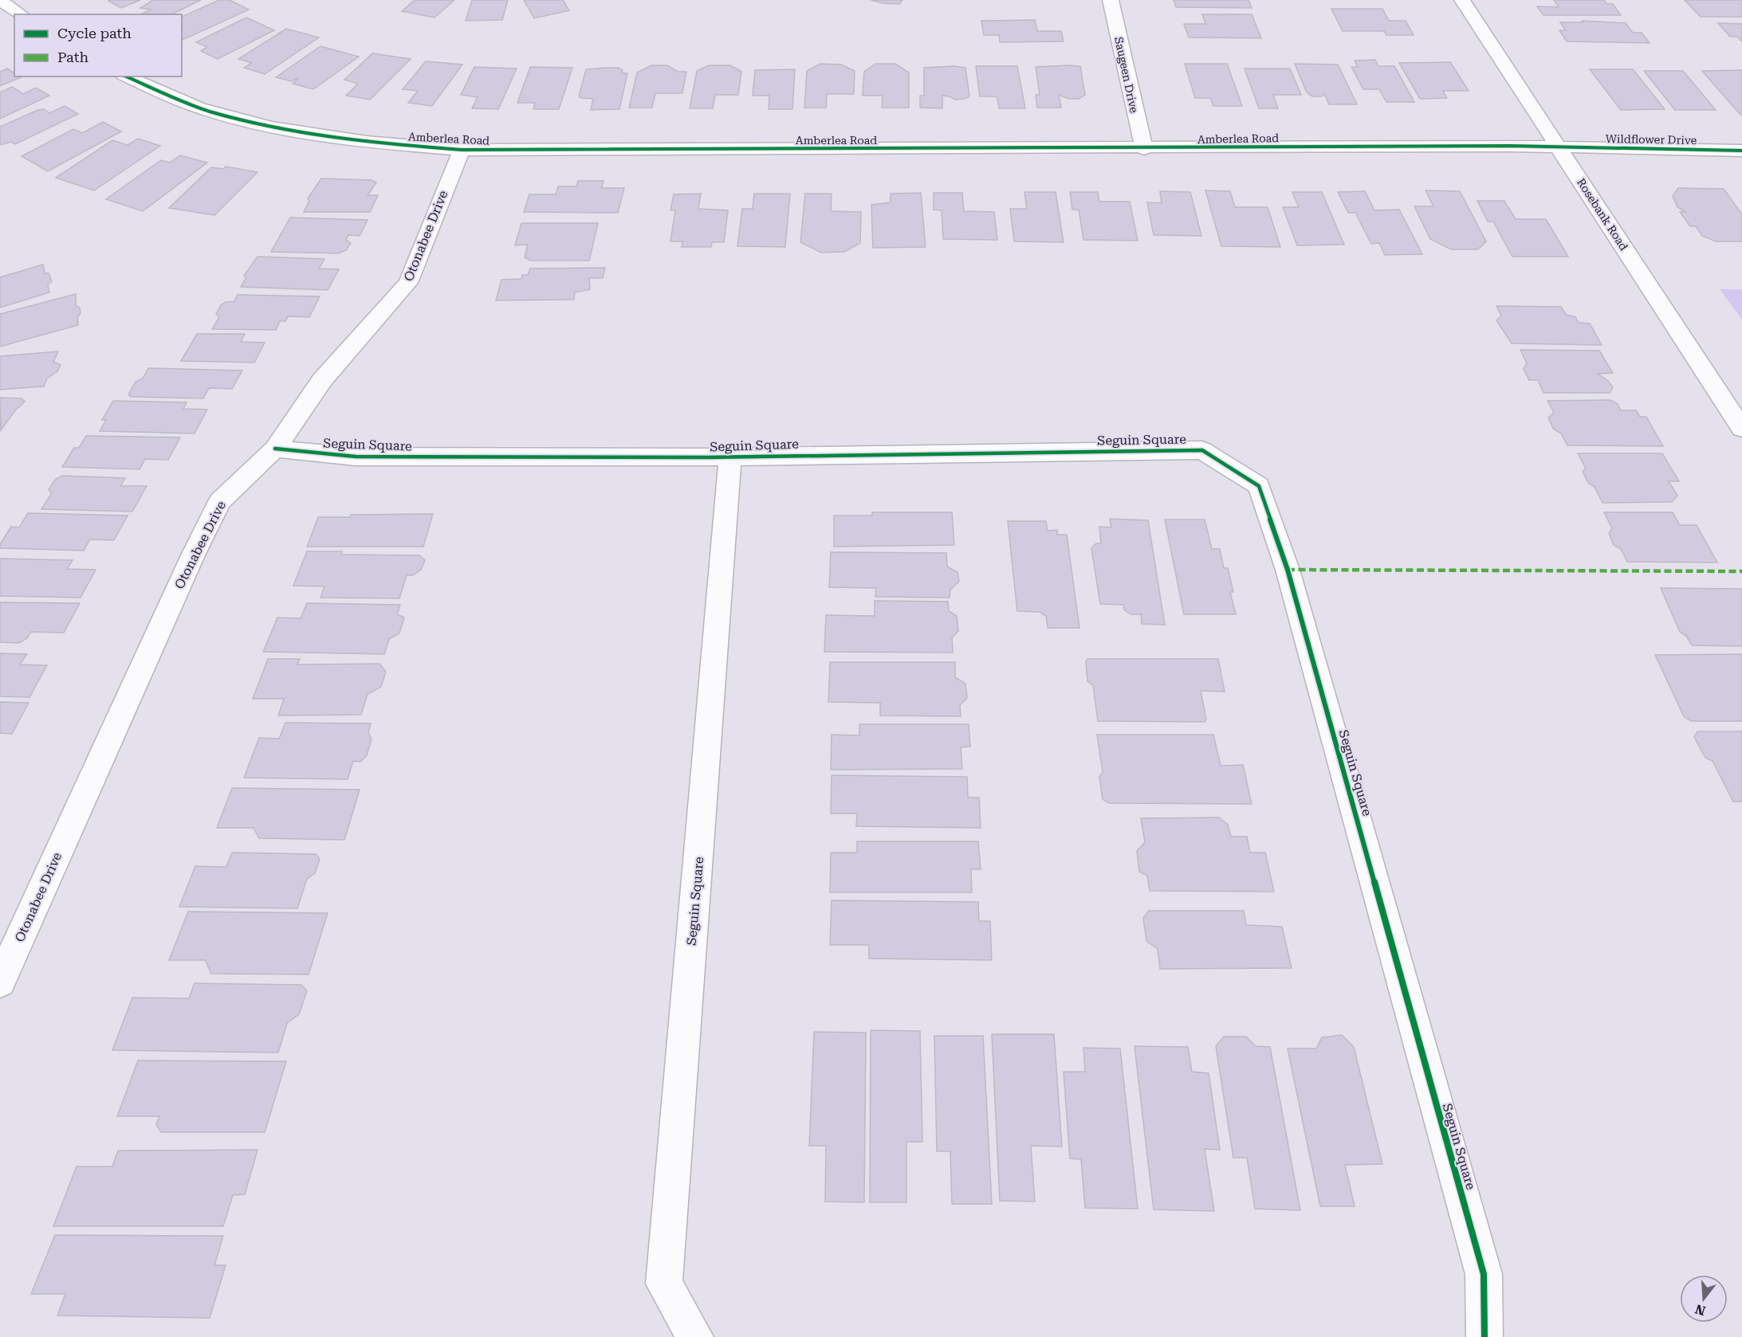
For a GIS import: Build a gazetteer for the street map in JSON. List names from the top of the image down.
{
  "streets": {
    "street": [
      "Saugeen Drive",
      "Amberlea Road",
      "Wildflower Drive",
      "Rosebank Road",
      "Otonabee Drive",
      "Seguin Square"
    ]
  },
  "crossings": [
    ["Saugeen Drive", "Amberlea Road"],
    ["Amberlea Road", "Wildflower Drive"],
    ["Amberlea Road", "Rosebank Road"],
    ["Amberlea Road", "Otonabee Drive"],
    ["Wildflower Drive", "Rosebank Road"],
    ["Otonabee Drive", "Seguin Square"]
  ],
  "legend": ["Cycle path", "Path"],
  "north": "bottom"
}
